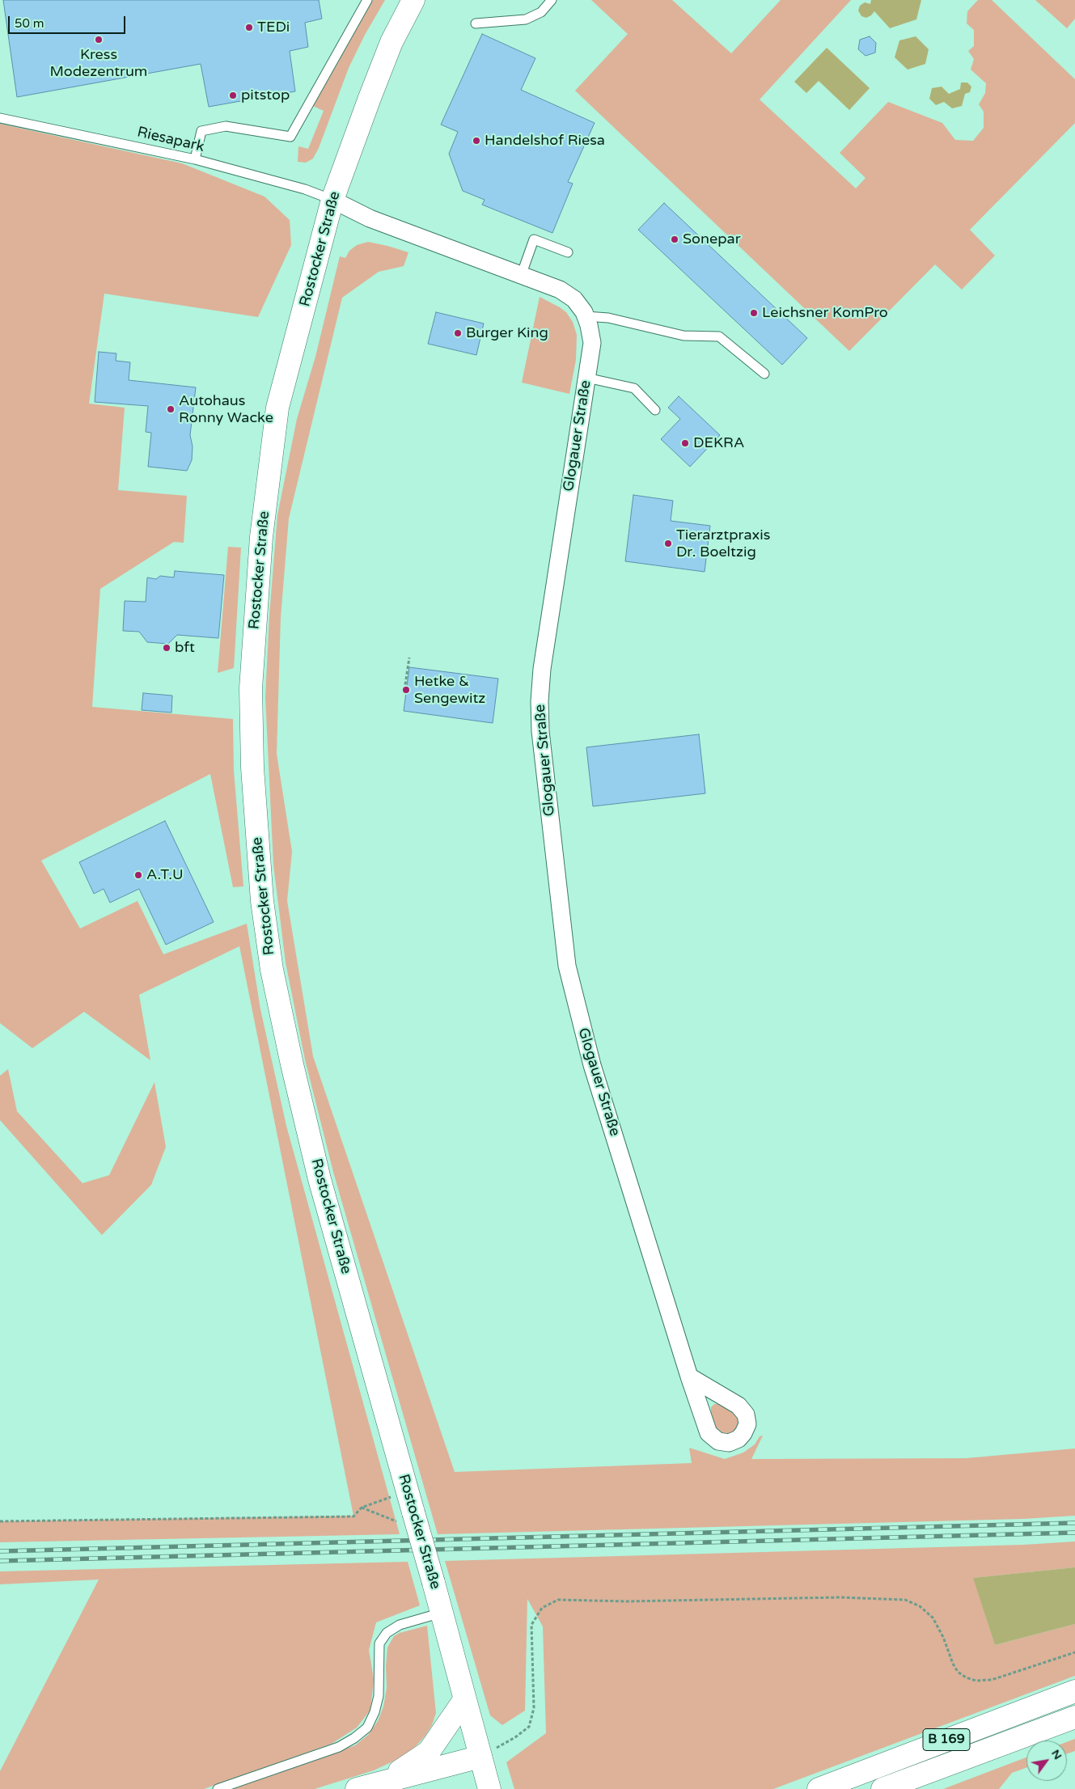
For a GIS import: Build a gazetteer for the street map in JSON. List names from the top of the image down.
{
  "streets": {
    "main road": ["Rostocker Straße", "B 169"],
    "street": ["Glogauer Straße"],
    "lane": ["Riesapark"]
  },
  "crossings": [
    ["Riesapark", "Rostocker Straße"],
    ["Riesapark", "Glogauer Straße"],
    ["Rostocker Straße", "Glogauer Straße"]
  ],
  "places": [
    "TEDi",
    "Kress Modezentrum",
    "pitstop",
    "Handelshof Riesa",
    "Sonepar",
    "Leichsner KomPro",
    "Burger King",
    "Autohaus Ronny Wacke",
    "DEKRA",
    "Tierarztpraxis Dr. Boeltzig",
    "bft",
    "Hetke & Sengewitz",
    "A.T.U"
  ],
  "scale_bar": "50 m",
  "north": "top right"
}
